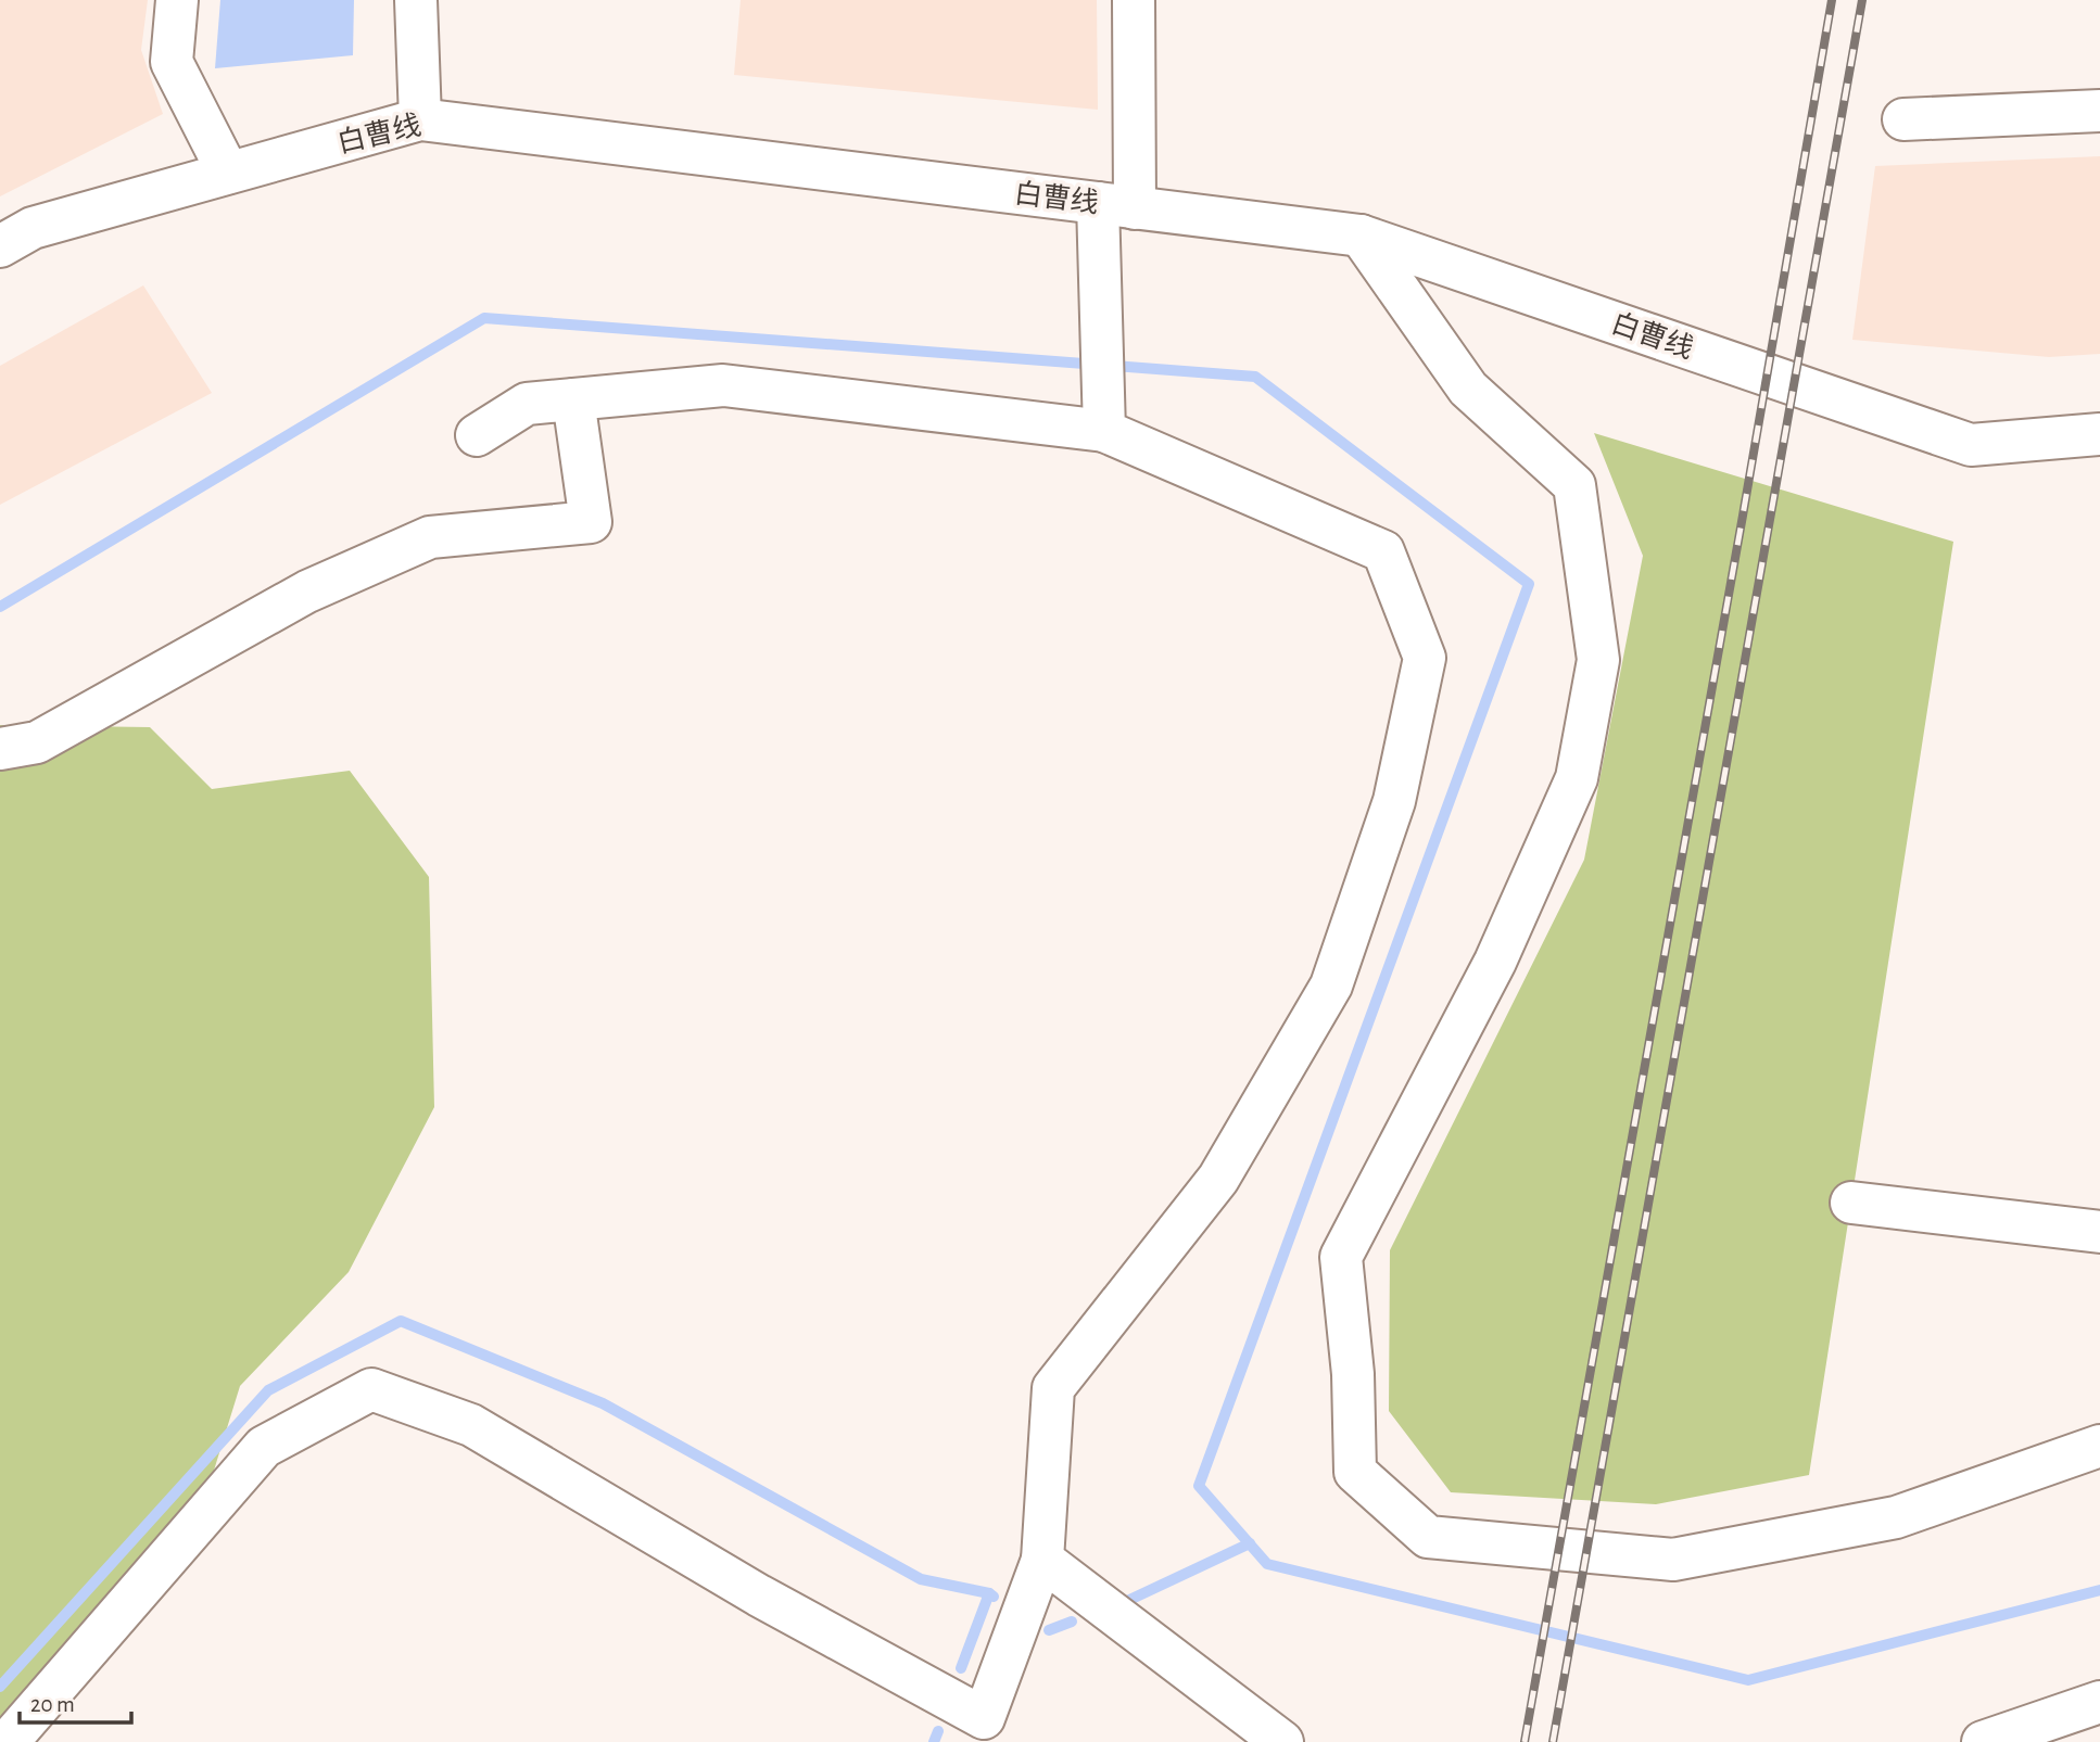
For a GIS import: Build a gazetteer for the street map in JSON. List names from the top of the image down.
{
  "streets": {
    "street": ["白曹线"]
  },
  "scale_bar": "20 m"
}
